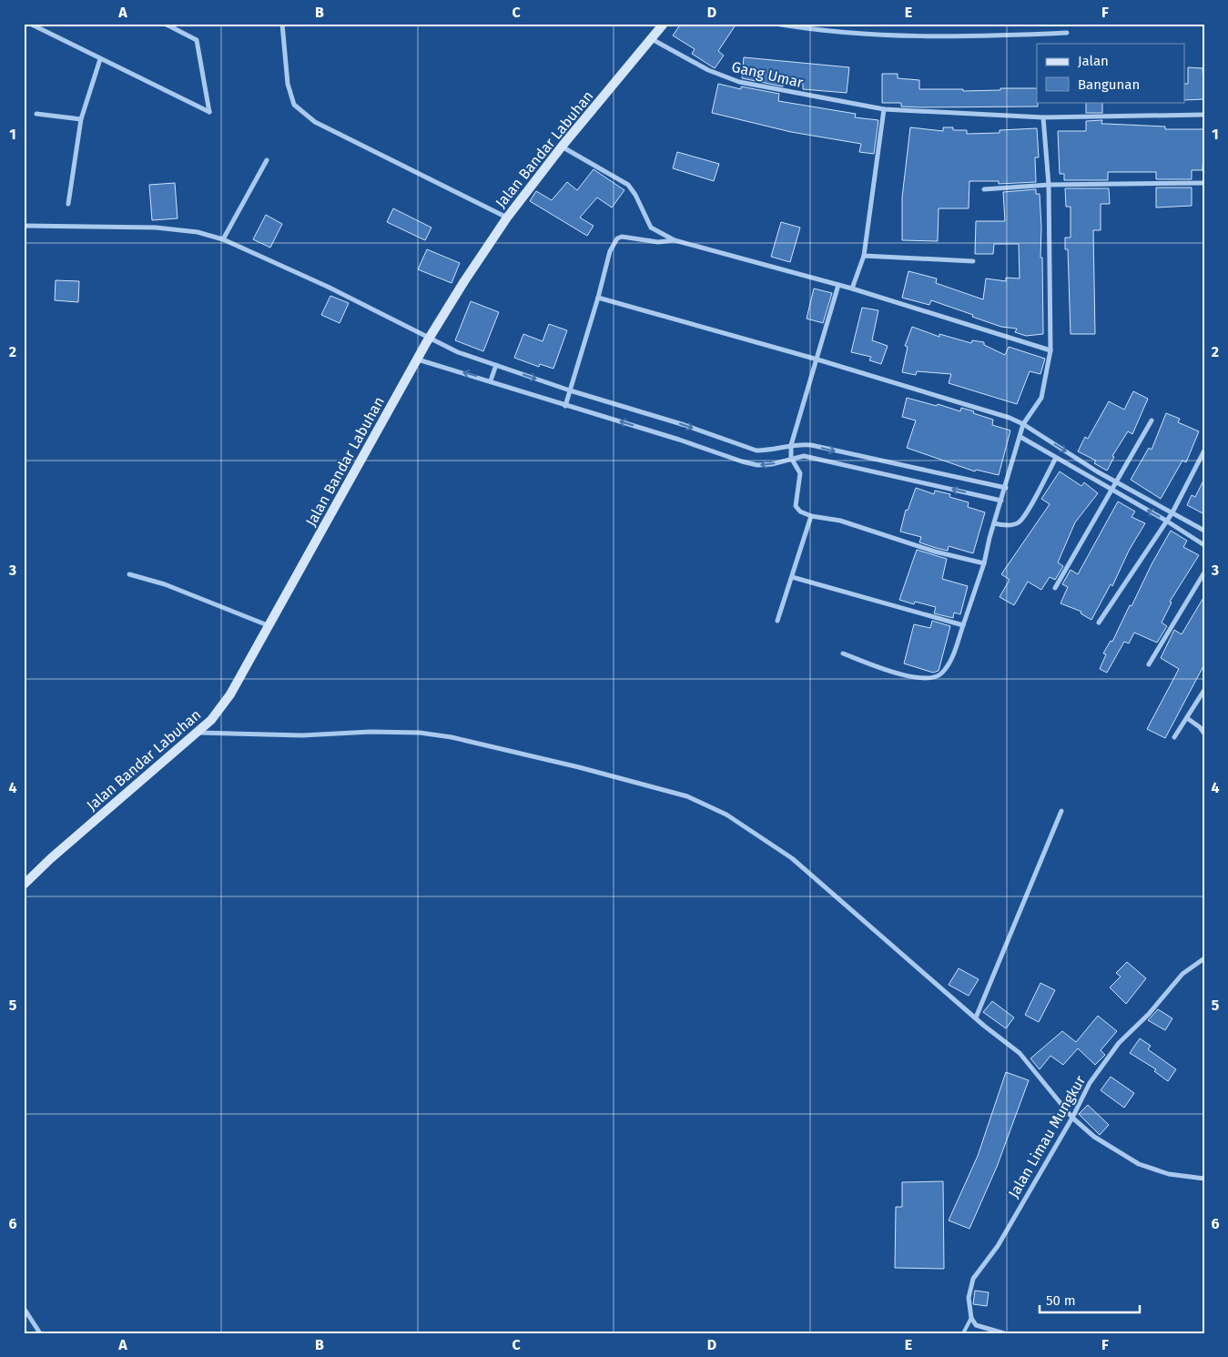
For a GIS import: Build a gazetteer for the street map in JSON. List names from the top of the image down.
{
  "streets": {
    "main road": ["Jalan Bandar Labuhan"],
    "street": ["Gang Umar", "Jalan Limau Mungkur"]
  },
  "crossings": [
    ["Gang Umar", "Jalan Bandar Labuhan"]
  ],
  "legend": ["Jalan", "Bangunan"],
  "scale_bar": "50 m",
  "grid": {
    "columns": [
      "A",
      "B",
      "C",
      "D",
      "E",
      "F"
    ],
    "rows": [
      "1",
      "2",
      "3",
      "4",
      "5",
      "6"
    ]
  }
}
